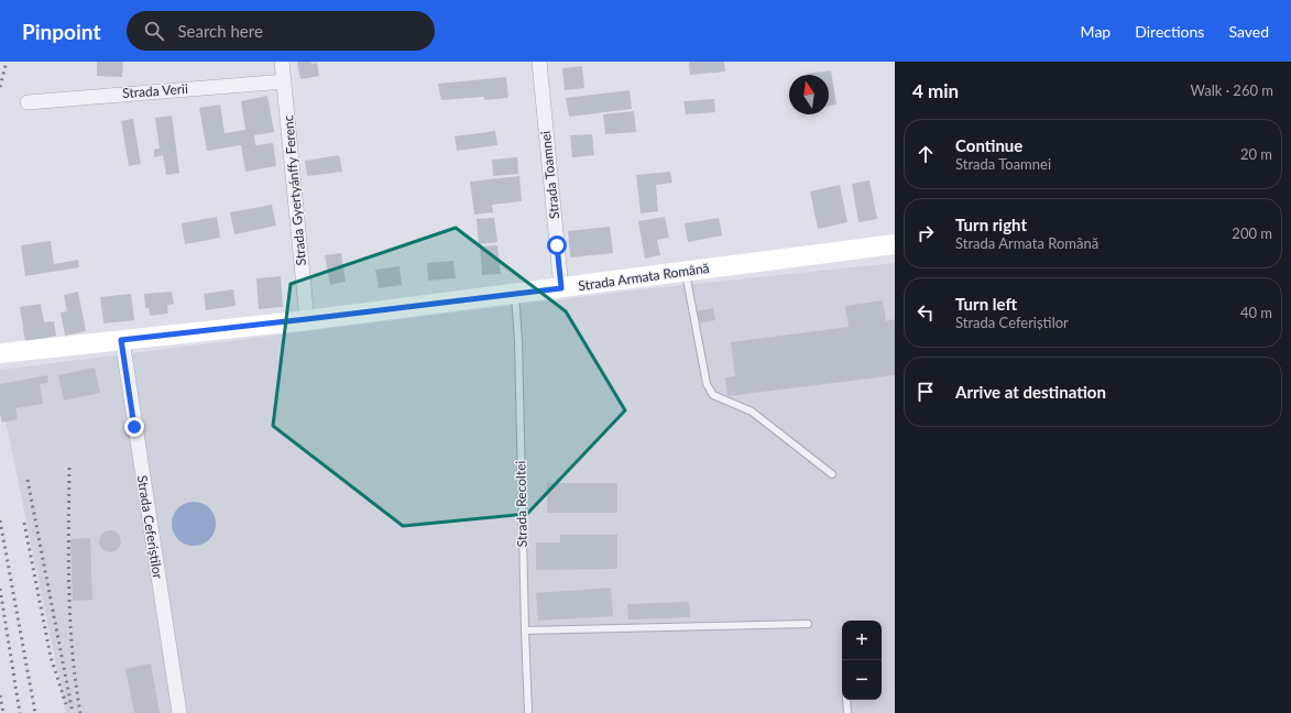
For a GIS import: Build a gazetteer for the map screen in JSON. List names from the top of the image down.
{
  "streets": {
    "main road": ["Strada Armata Română"],
    "street": [
      "Strada Verii",
      "Strada Toamnei",
      "Strada Gyertyánffy Ferenc",
      "Strada Ceferiștilor"
    ],
    "lane": ["Strada Recoltei"]
  },
  "crossings": [
    ["Strada Verii", "Strada Gyertyánffy Ferenc"],
    ["Strada Toamnei", "Strada Armata Română"],
    ["Strada Gyertyánffy Ferenc", "Strada Armata Română"],
    ["Strada Armata Română", "Strada Recoltei"],
    ["Strada Armata Română", "Strada Ceferiștilor"]
  ],
  "north": "top",
  "page": {
    "header": "Pinpoint",
    "search": "Search here",
    "nav": ["Map", "Directions", "Saved"],
    "heading": ["4 min", "Walk · 260 m"],
    "list": [
      ["Continue", "Strada Toamnei", "20 m"],
      ["Turn right", "Strada Armata Română", "200 m"],
      ["Turn left", "Strada Ceferiștilor", "40 m"],
      "Arrive at destination"
    ],
    "map_buttons": ["+", "−"]
  }
}
